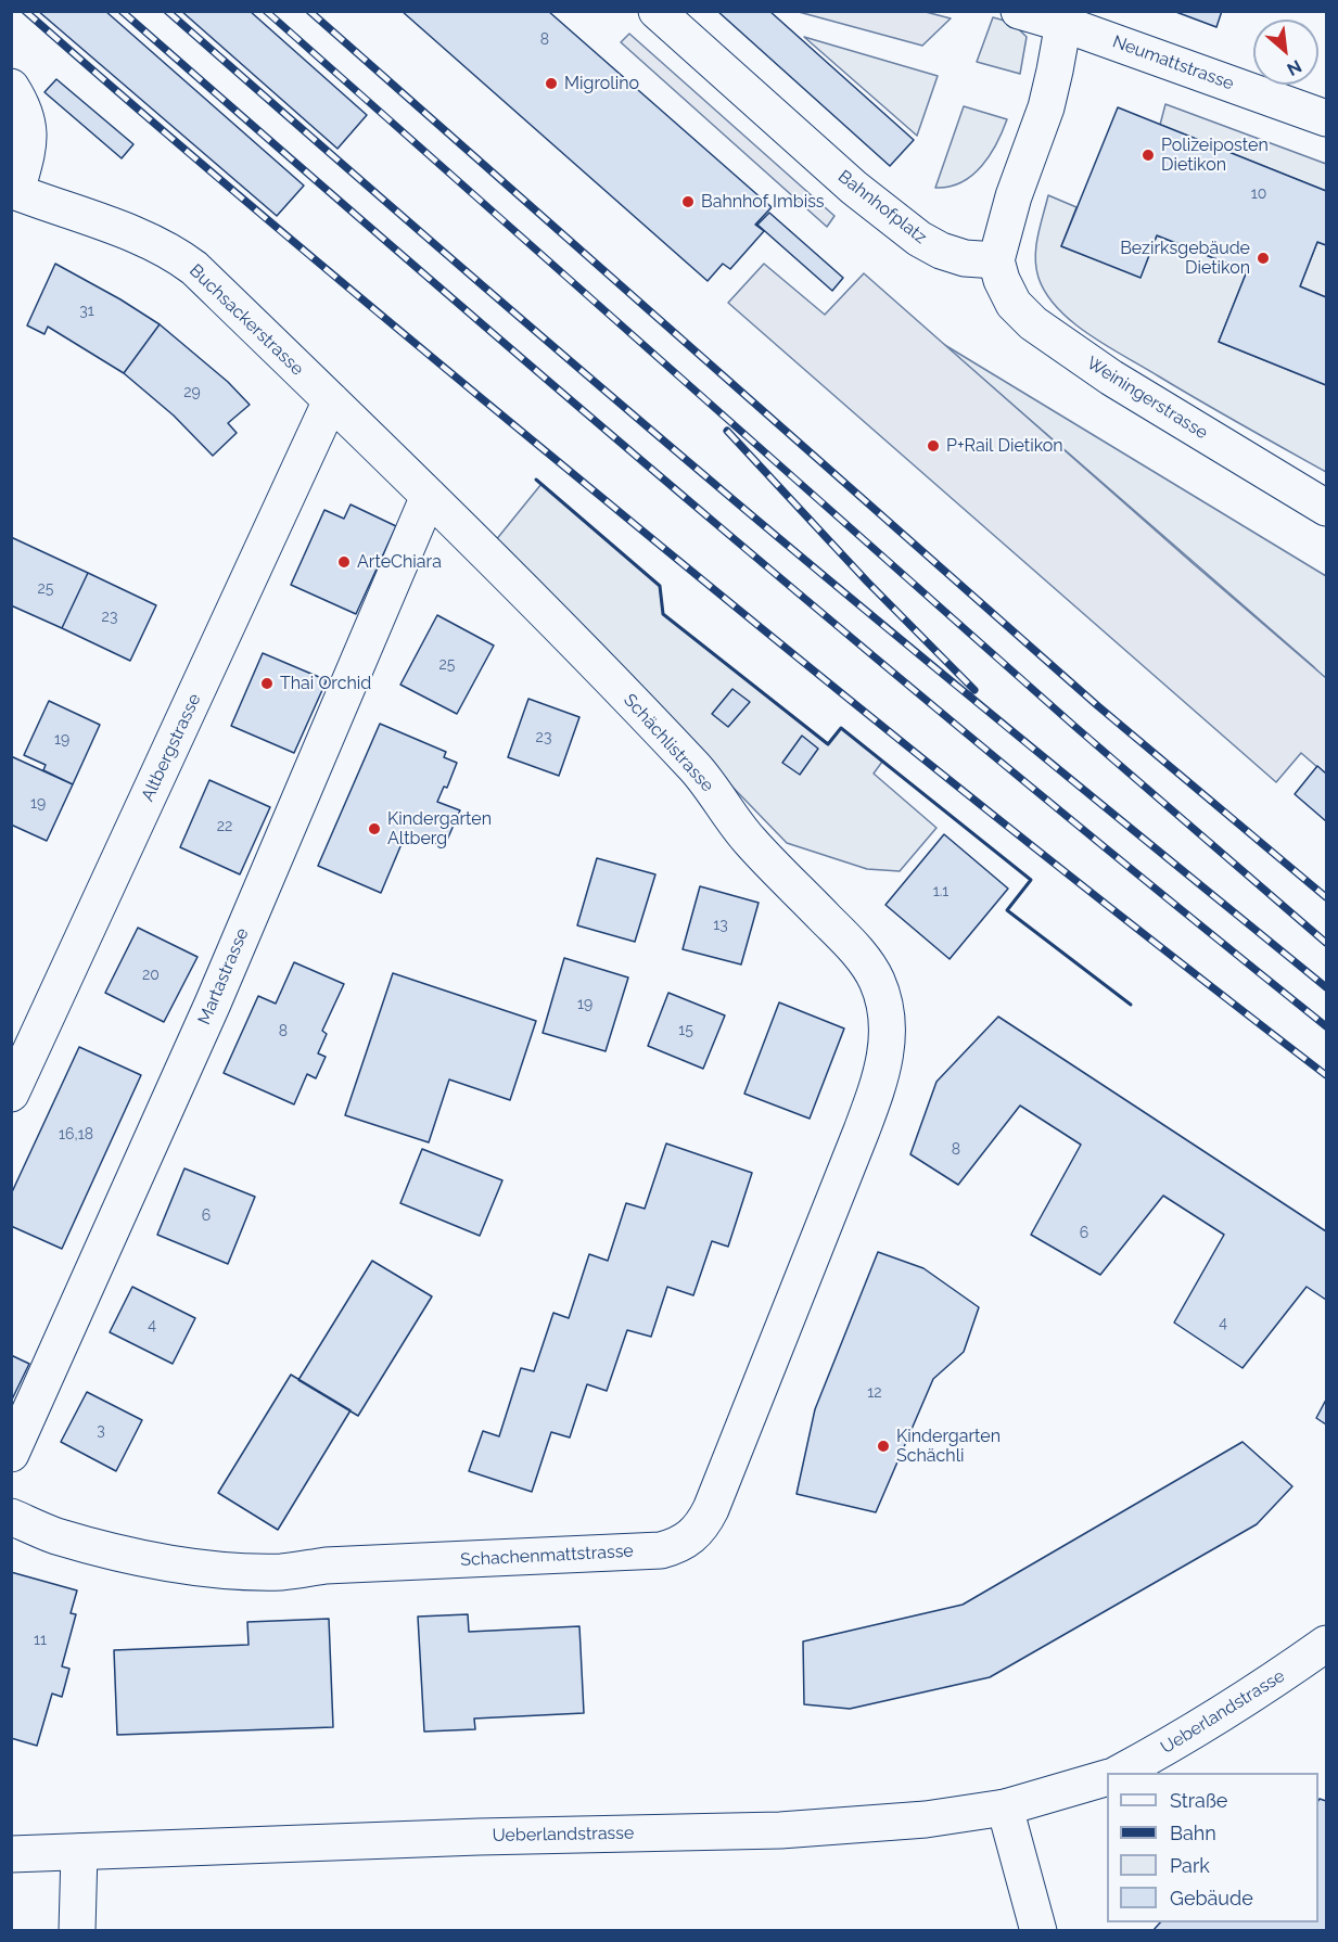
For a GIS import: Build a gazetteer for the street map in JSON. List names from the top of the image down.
{
  "streets": {
    "street": [
      "Neumattstrasse",
      "Bahnhofplatz",
      "Buchsackerstrasse",
      "Weiningerstrasse",
      "Schächlistrasse",
      "Altbergstrasse",
      "Martastrasse",
      "Schachenmattstrasse",
      "Ueberlandstrasse"
    ]
  },
  "crossings": [
    ["Bahnhofplatz", "Weiningerstrasse"],
    ["Buchsackerstrasse", "Schächlistrasse"],
    ["Buchsackerstrasse", "Altbergstrasse"],
    ["Schächlistrasse", "Altbergstrasse"],
    ["Schächlistrasse", "Martastrasse"],
    ["Schächlistrasse", "Schachenmattstrasse"]
  ],
  "places": [
    "Migrolino",
    "Polizeiposten Dietikon",
    "Bahnhof Imbiss",
    "Bezirksgebäude Dietikon",
    "P+Rail Dietikon",
    "ArteChiara",
    "Thai Orchid",
    "Kindergarten Altberg",
    "Kindergarten Schächli"
  ],
  "house_numbers": [
    "8",
    "10",
    "31",
    "29",
    "25",
    "23",
    "25",
    "23",
    "19",
    "19",
    "22",
    "1.1",
    "13",
    "20",
    "19",
    "15",
    "8",
    "16,18",
    "8",
    "6",
    "6",
    "4",
    "4",
    "12",
    "3",
    "11"
  ],
  "legend": [
    "Straße",
    "Bahn",
    "Park",
    "Gebäude"
  ],
  "north": "bottom right"
}
